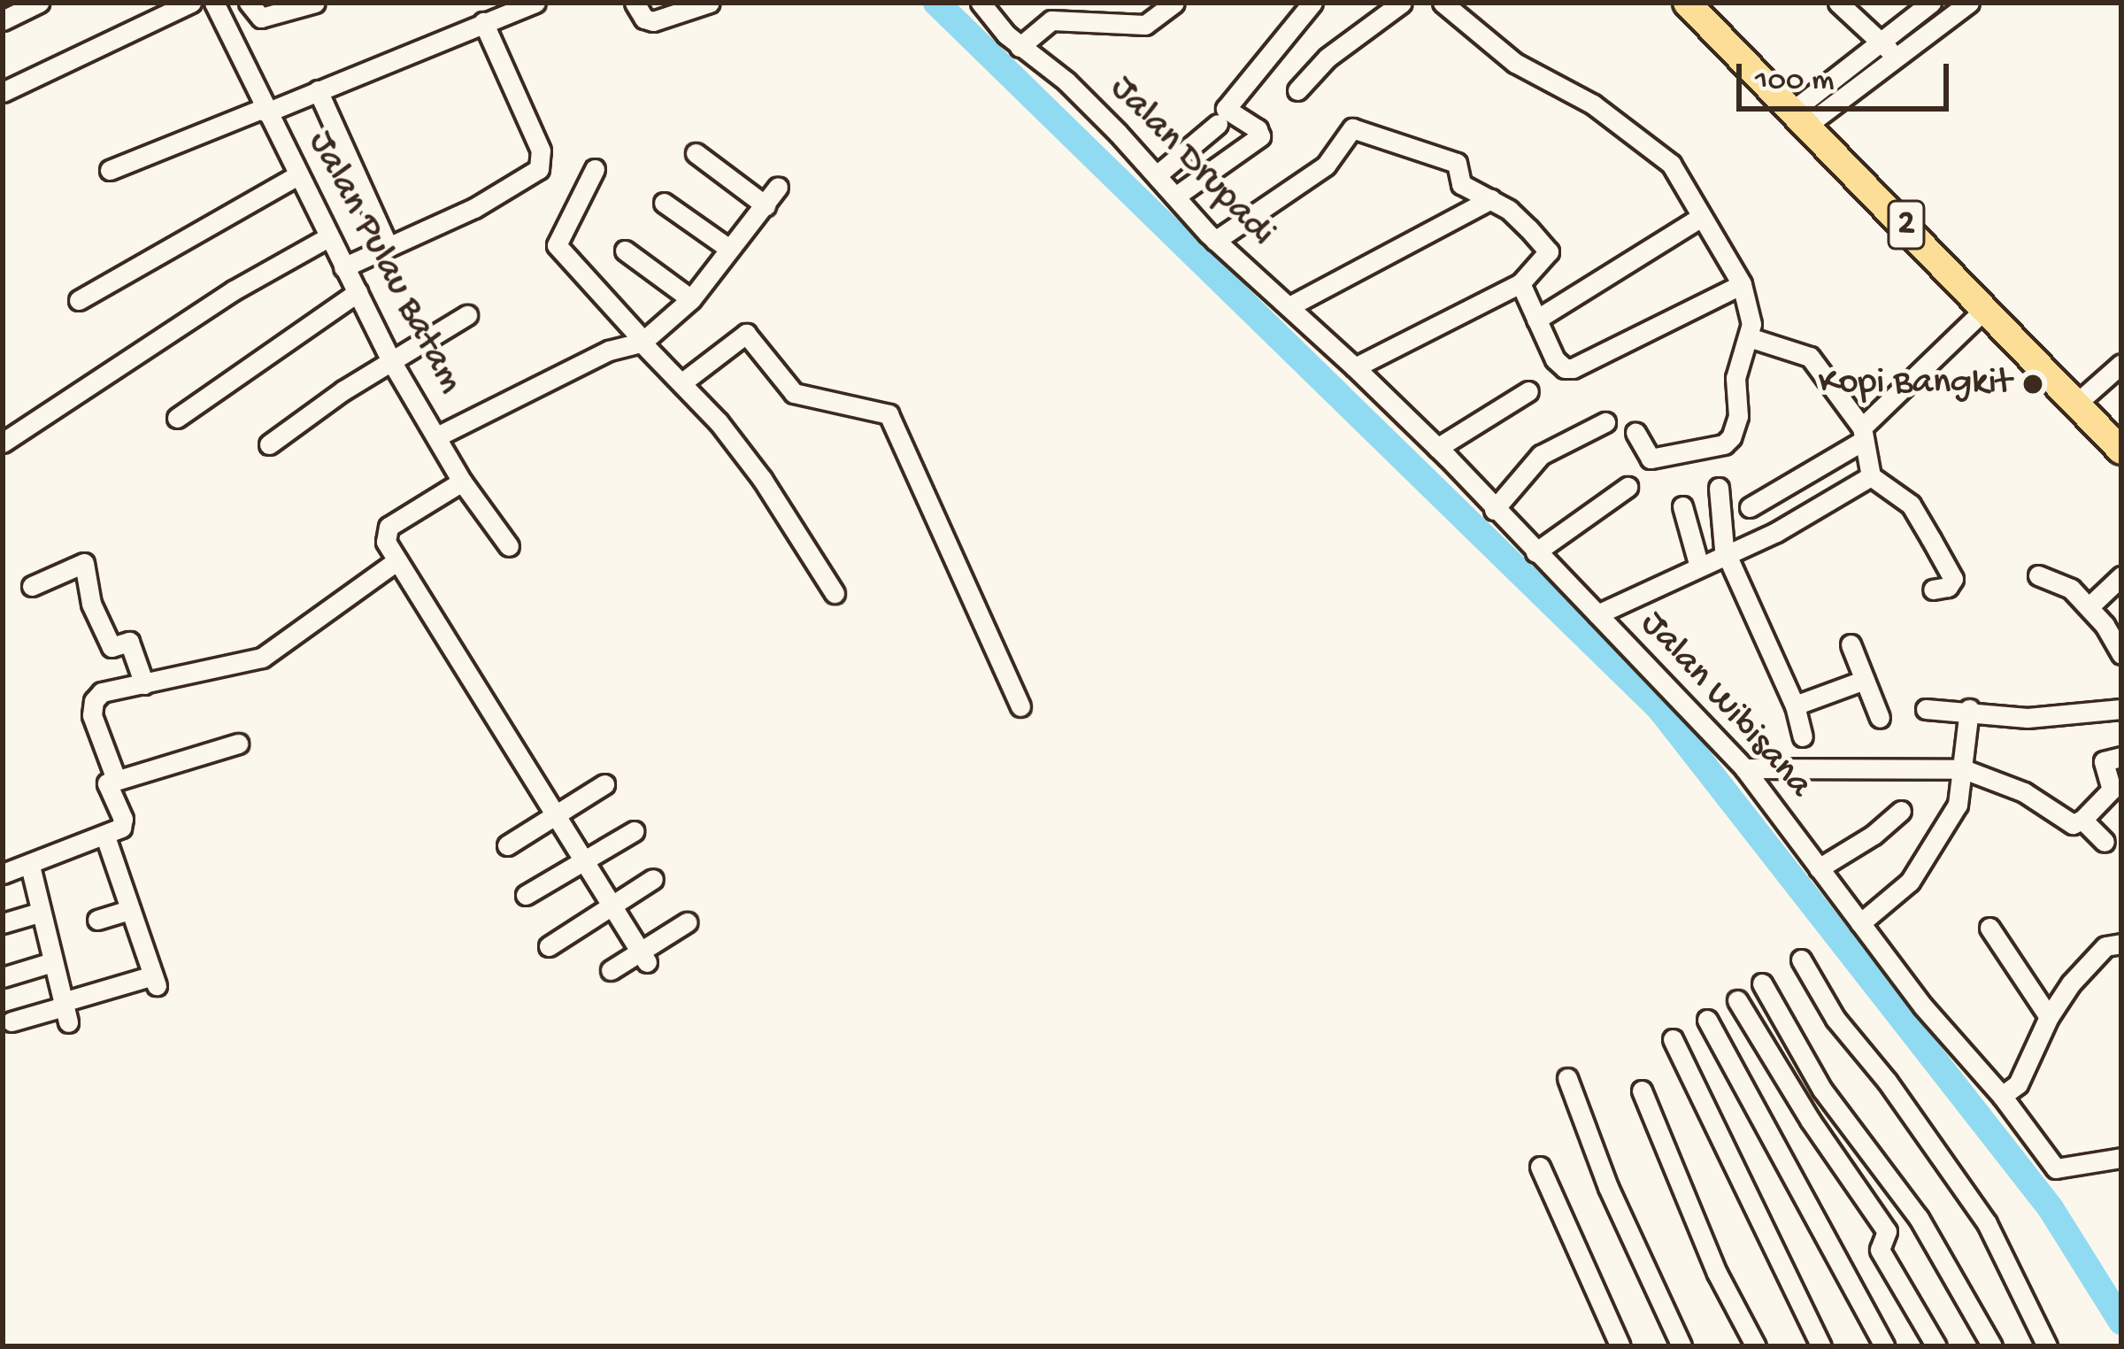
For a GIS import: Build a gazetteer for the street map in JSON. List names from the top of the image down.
{
  "streets": {
    "highway": ["2"],
    "street": ["Jalan Drupadi", "Jalan Pulau Batam", "Jalan Wibisana"]
  },
  "crossings": [
    ["Jalan Drupadi", "Jalan Wibisana"]
  ],
  "places": ["Kopi Bangkit"],
  "scale_bar": "100 m"
}
